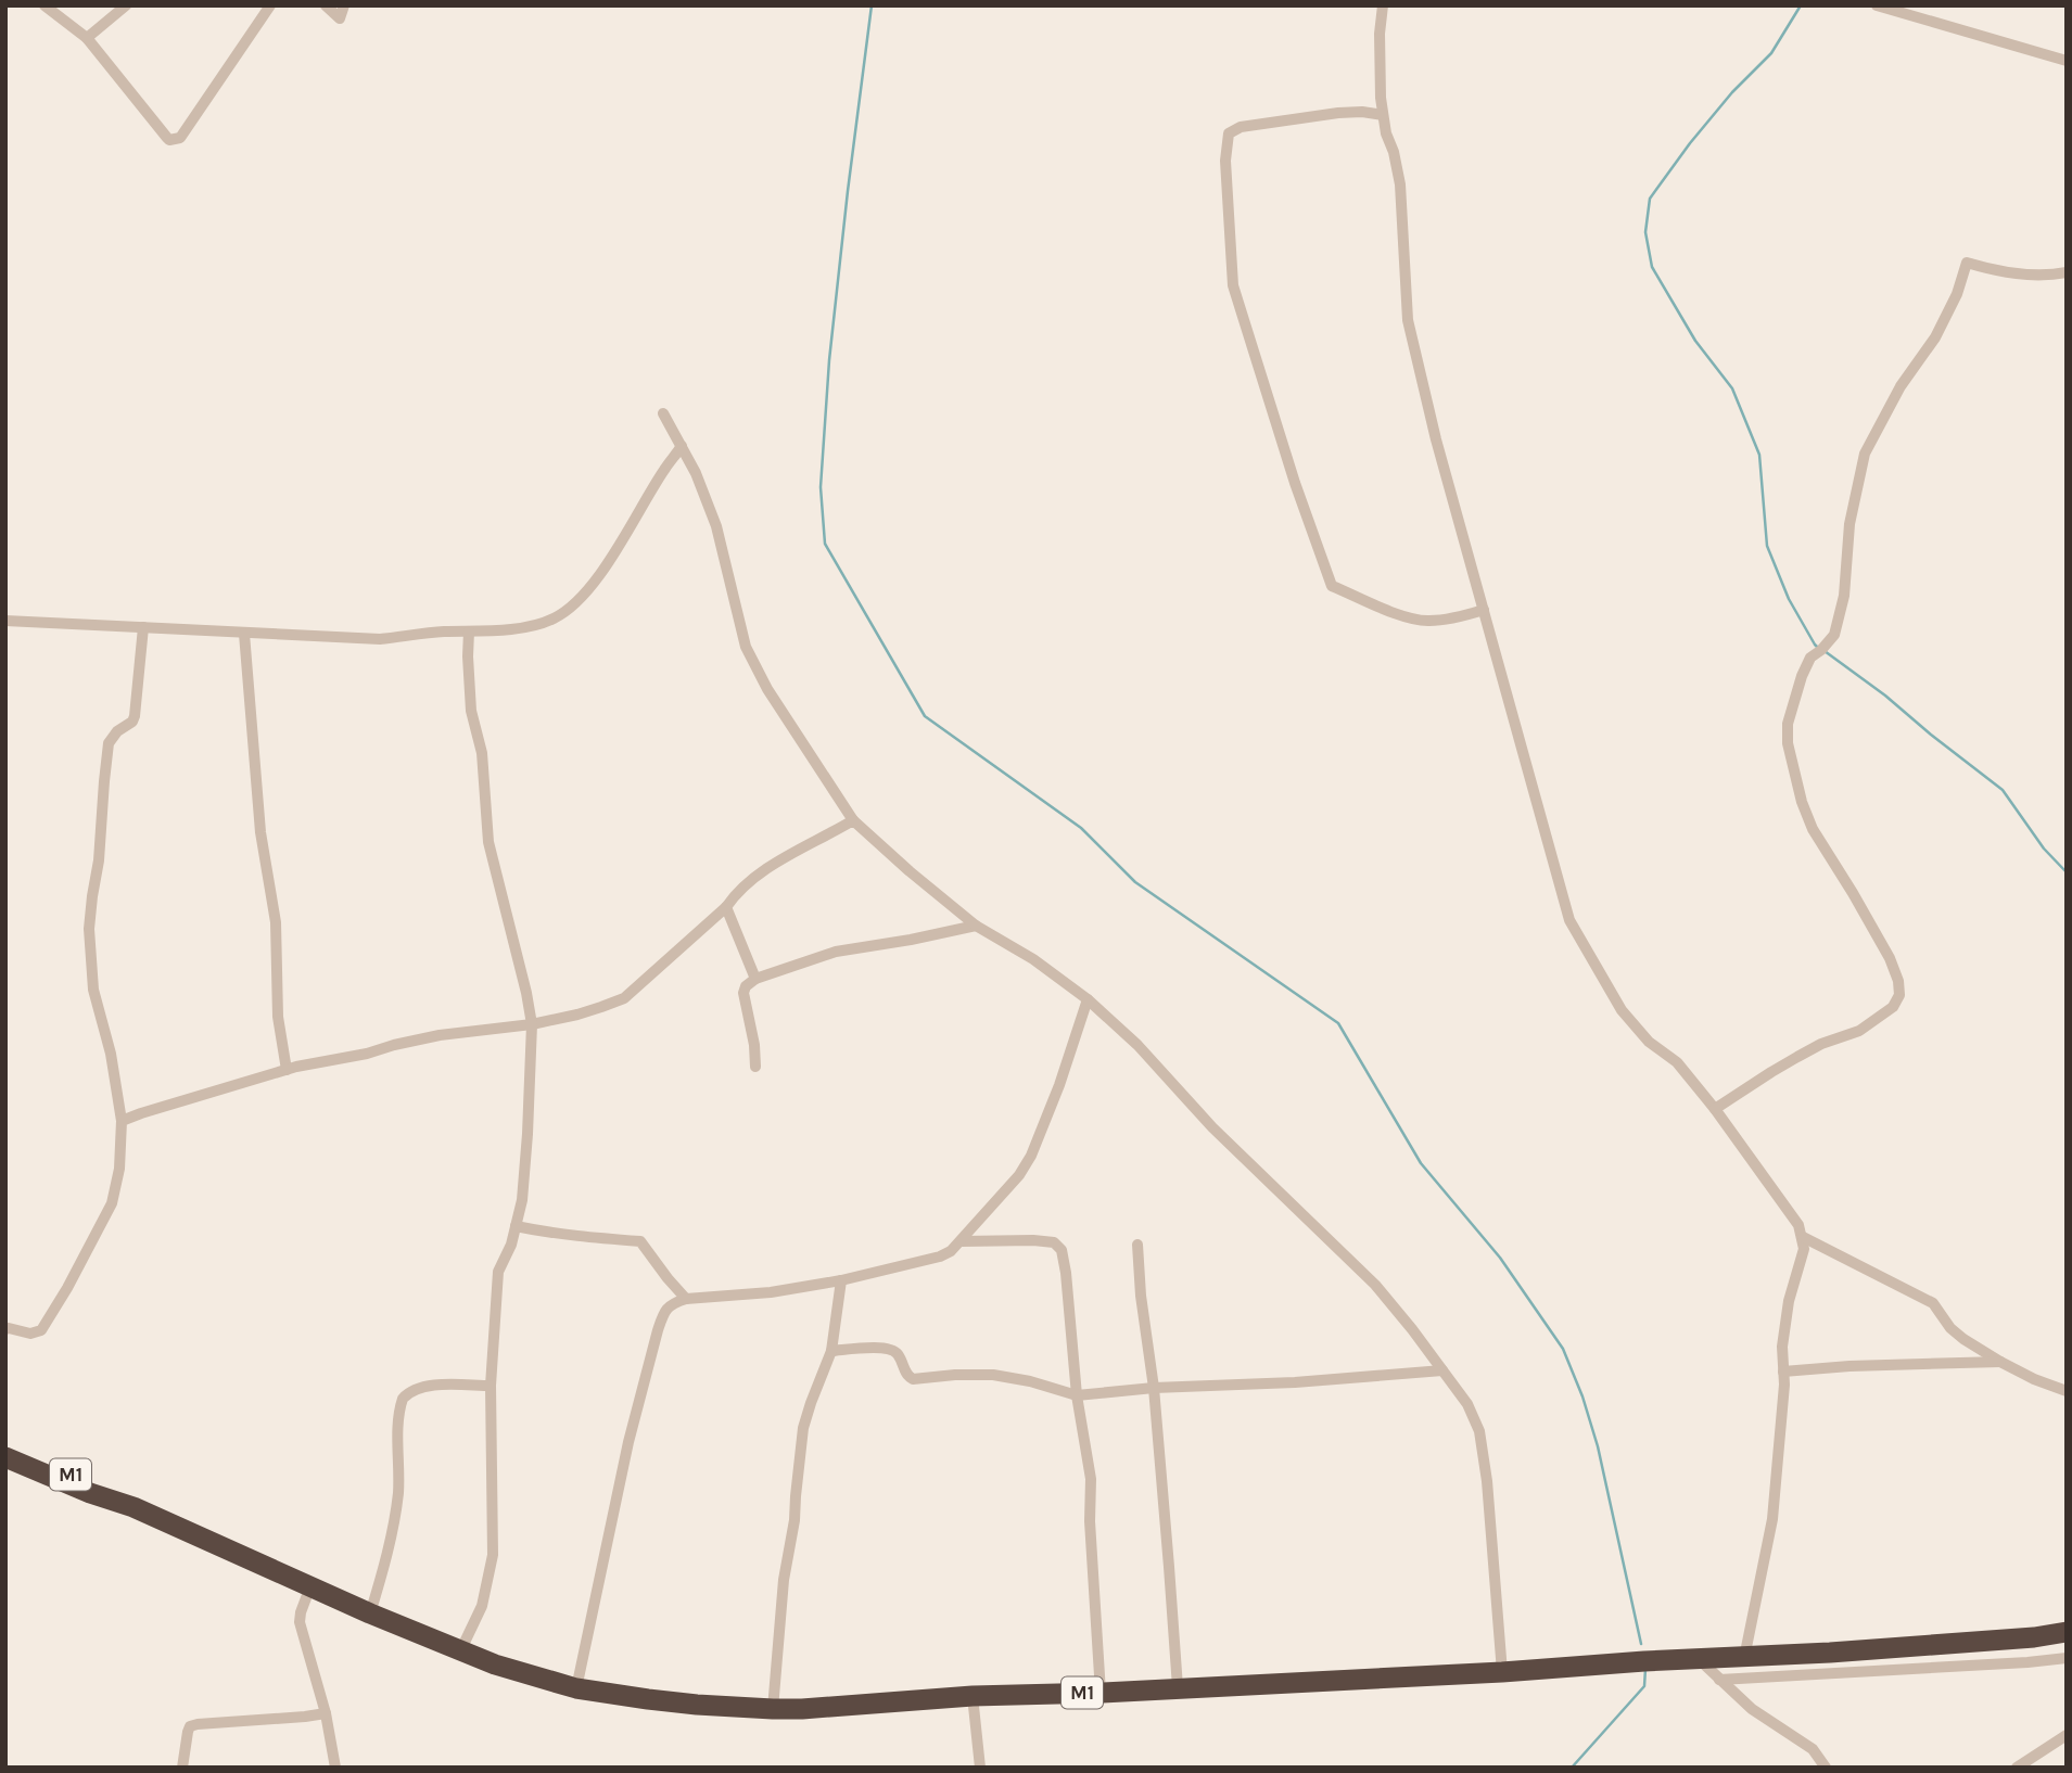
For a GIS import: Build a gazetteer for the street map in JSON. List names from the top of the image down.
{
  "streets": {
    "highway": ["M1"]
  }
}
